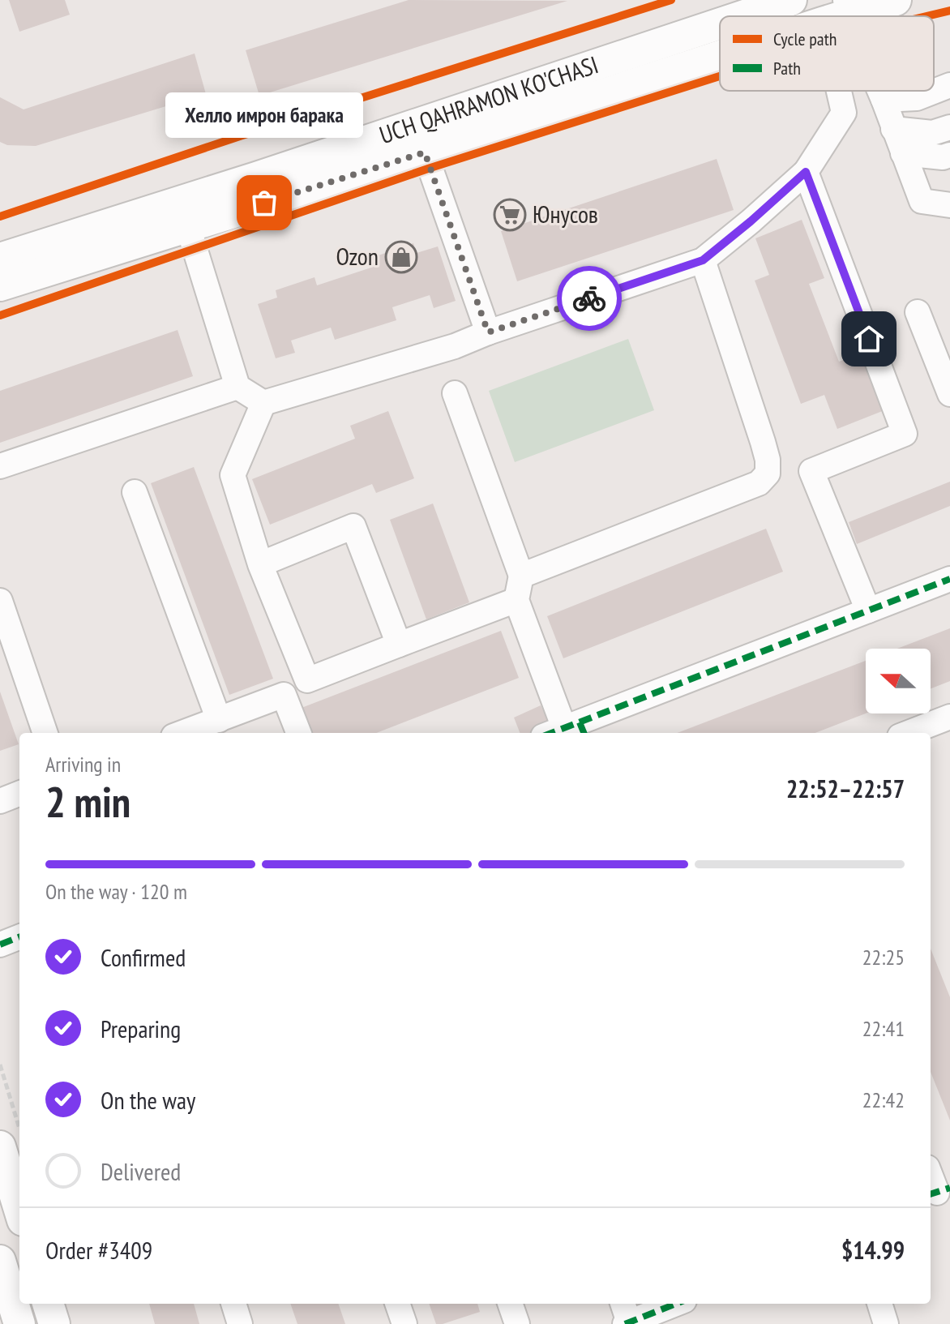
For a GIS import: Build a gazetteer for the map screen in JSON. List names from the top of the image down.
{
  "streets": {
    "main road": ["UCH QAHRAMON KO'CHASI"]
  },
  "places": {
    "other": ["Хелло имрон барака"],
    "supermarket": ["Юнусов"],
    "shop": ["Ozon"]
  },
  "legend": ["Cycle path", "Path"],
  "north": "left",
  "page": {
    "bubble": "Хелло имрон барака",
    "heading": ["2 min", "Arriving in", "22:52–22:57"],
    "panel": ["Order #3409", "$14.99"],
    "bar": "On the way · 120 m",
    "list": [
      ["Confirmed", "22:25"],
      ["Preparing", "22:41"],
      ["On the way", "22:42"],
      "Delivered"
    ]
  }
}
